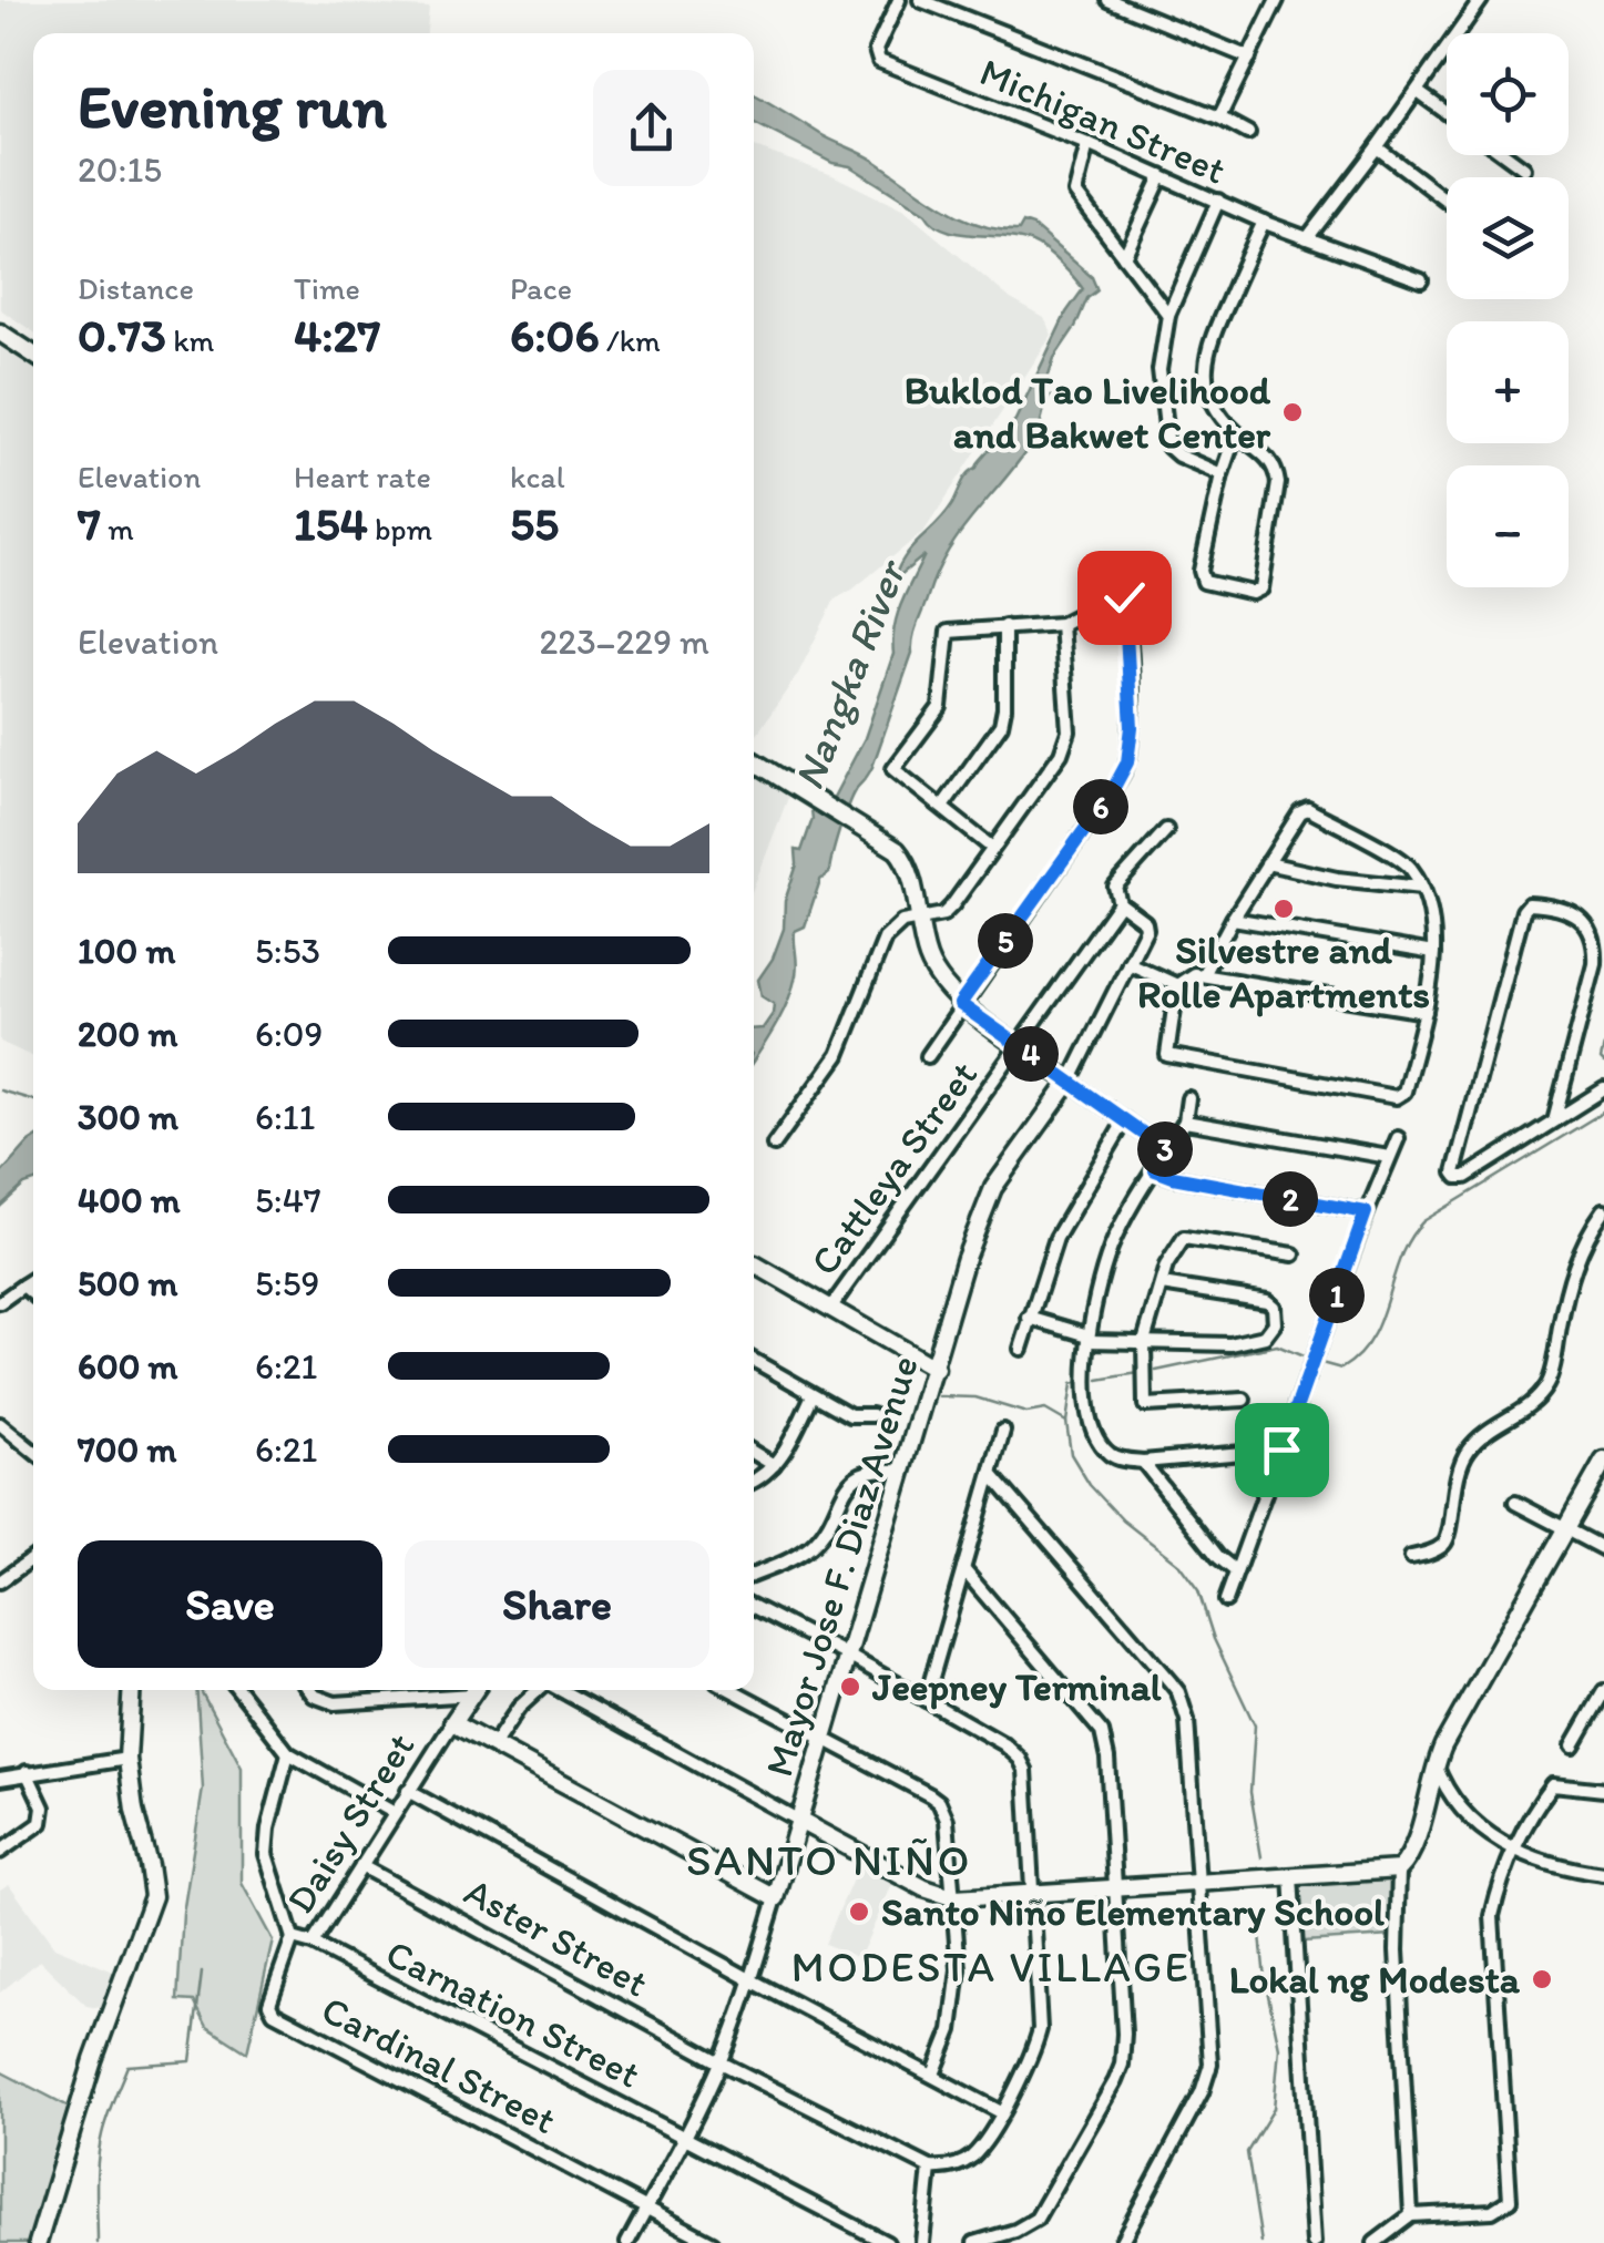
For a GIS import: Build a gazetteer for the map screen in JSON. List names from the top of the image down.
{
  "streets": {
    "main road": ["Mayor Jose F. Diaz Avenue", "Daisy Street"],
    "street": [
      "Michigan Street",
      "Cattleya Street",
      "Aster Street",
      "Carnation Street",
      "Cardinal Street"
    ]
  },
  "crossings": [
    ["Daisy Street", "Aster Street"],
    ["Daisy Street", "Carnation Street"],
    ["Carnation Street", "Cardinal Street"]
  ],
  "districts": ["SANTO NIÑO", "MODESTA VILLAGE"],
  "water": ["Nangka River"],
  "places": [
    "Buklod Tao Livelihood and Bakwet Center",
    "Silvestre and Rolle Apartments",
    "Jeepney Terminal",
    "Santo Niño Elementary School",
    "Lokal ng Modesta"
  ],
  "page": {
    "map_buttons": ["+", "−"],
    "heading": ["Evening run", "20:15"],
    "stats": [
      ["Distance", "0.73 km"],
      ["Time", "4:27"],
      ["Pace", "6:06 /km"],
      ["Elevation", "7 m"],
      ["Heart rate", "154 bpm"],
      ["kcal", "55"]
    ],
    "chart": ["Elevation", "223–229 m"],
    "pins": [
      "6",
      "5",
      "4",
      "3",
      "2",
      "1"
    ],
    "list": [
      {
        "name": "100 m",
        "note": "5:53"
      },
      {
        "name": "200 m",
        "note": "6:09"
      },
      {
        "name": "300 m",
        "note": "6:11"
      },
      {
        "name": "400 m",
        "note": "5:47"
      },
      {
        "name": "500 m",
        "note": "5:59"
      },
      {
        "name": "600 m",
        "note": "6:21"
      },
      {
        "name": "700 m",
        "note": "6:21"
      }
    ],
    "buttons": ["Save", "Share"]
  }
}
